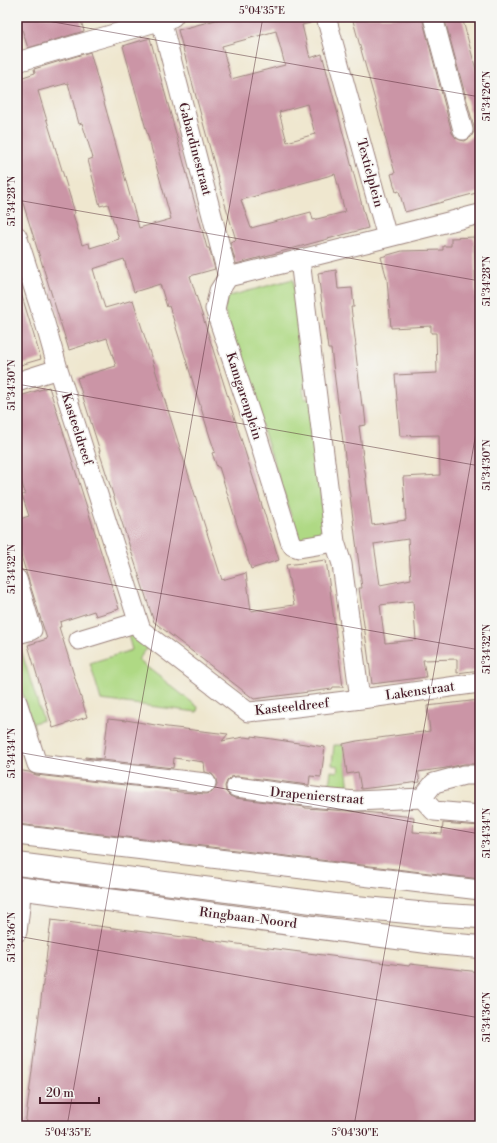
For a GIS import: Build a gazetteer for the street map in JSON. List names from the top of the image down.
{
  "streets": {
    "main road": ["Ringbaan-Noord"],
    "street": [
      "Gabardinestraat",
      "Textielplein",
      "Kamgarenplein",
      "Kasteeldreef",
      "Lakenstraat",
      "Drapenierstraat"
    ]
  },
  "crossings": [
    ["Gabardinestraat", "Kamgarenplein"],
    ["Kasteeldreef", "Lakenstraat"]
  ],
  "scale_bar": "20 m",
  "coordinates": [
    "5°04'35\"E",
    "51°34'26\"N",
    "51°34'28\"N",
    "51°34'30\"N",
    "51°34'32\"N",
    "51°34'34\"N",
    "51°34'36\"N",
    "5°04'30\"E"
  ]
}
